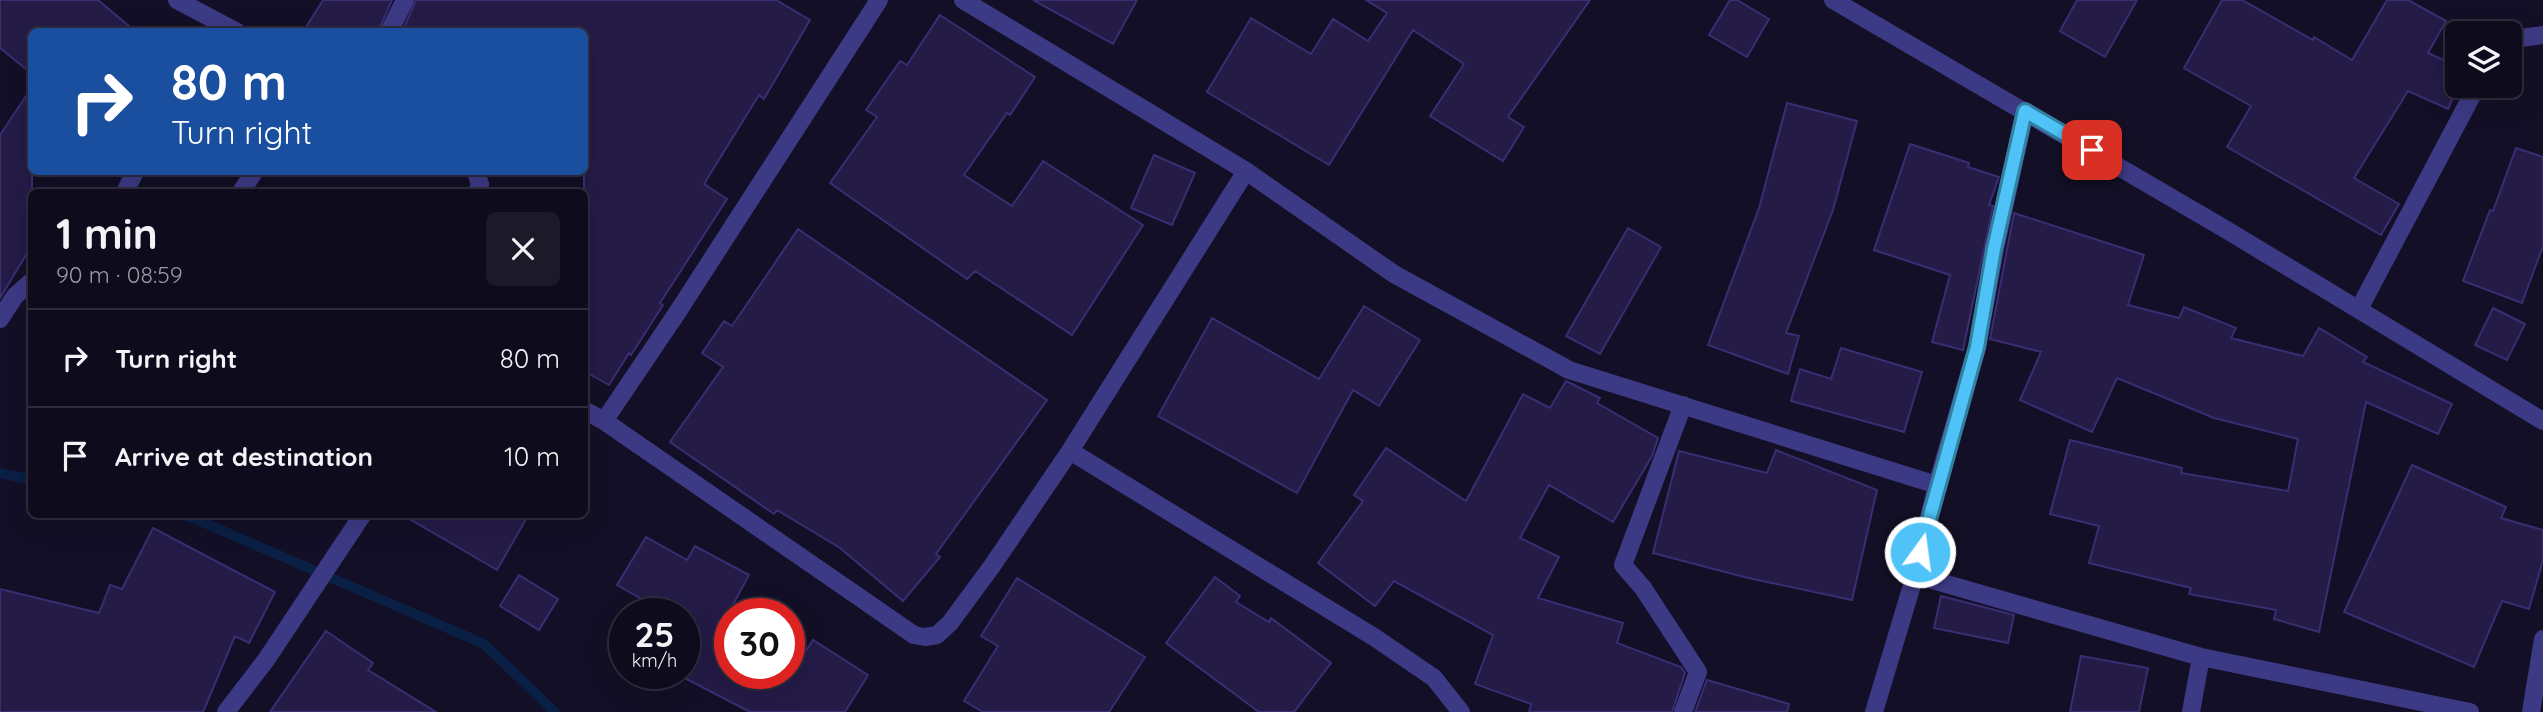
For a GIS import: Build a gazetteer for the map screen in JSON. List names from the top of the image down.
{
  "page": {
    "turn": ["80 m", "Turn right"],
    "heading": ["1 min", "90 m · 08:59"],
    "list": [
      {
        "name": "Turn right",
        "value": "80 m"
      },
      {
        "name": "Arrive at destination",
        "value": "10 m"
      }
    ],
    "speed": "25 km/h",
    "limit": "30"
  }
}
